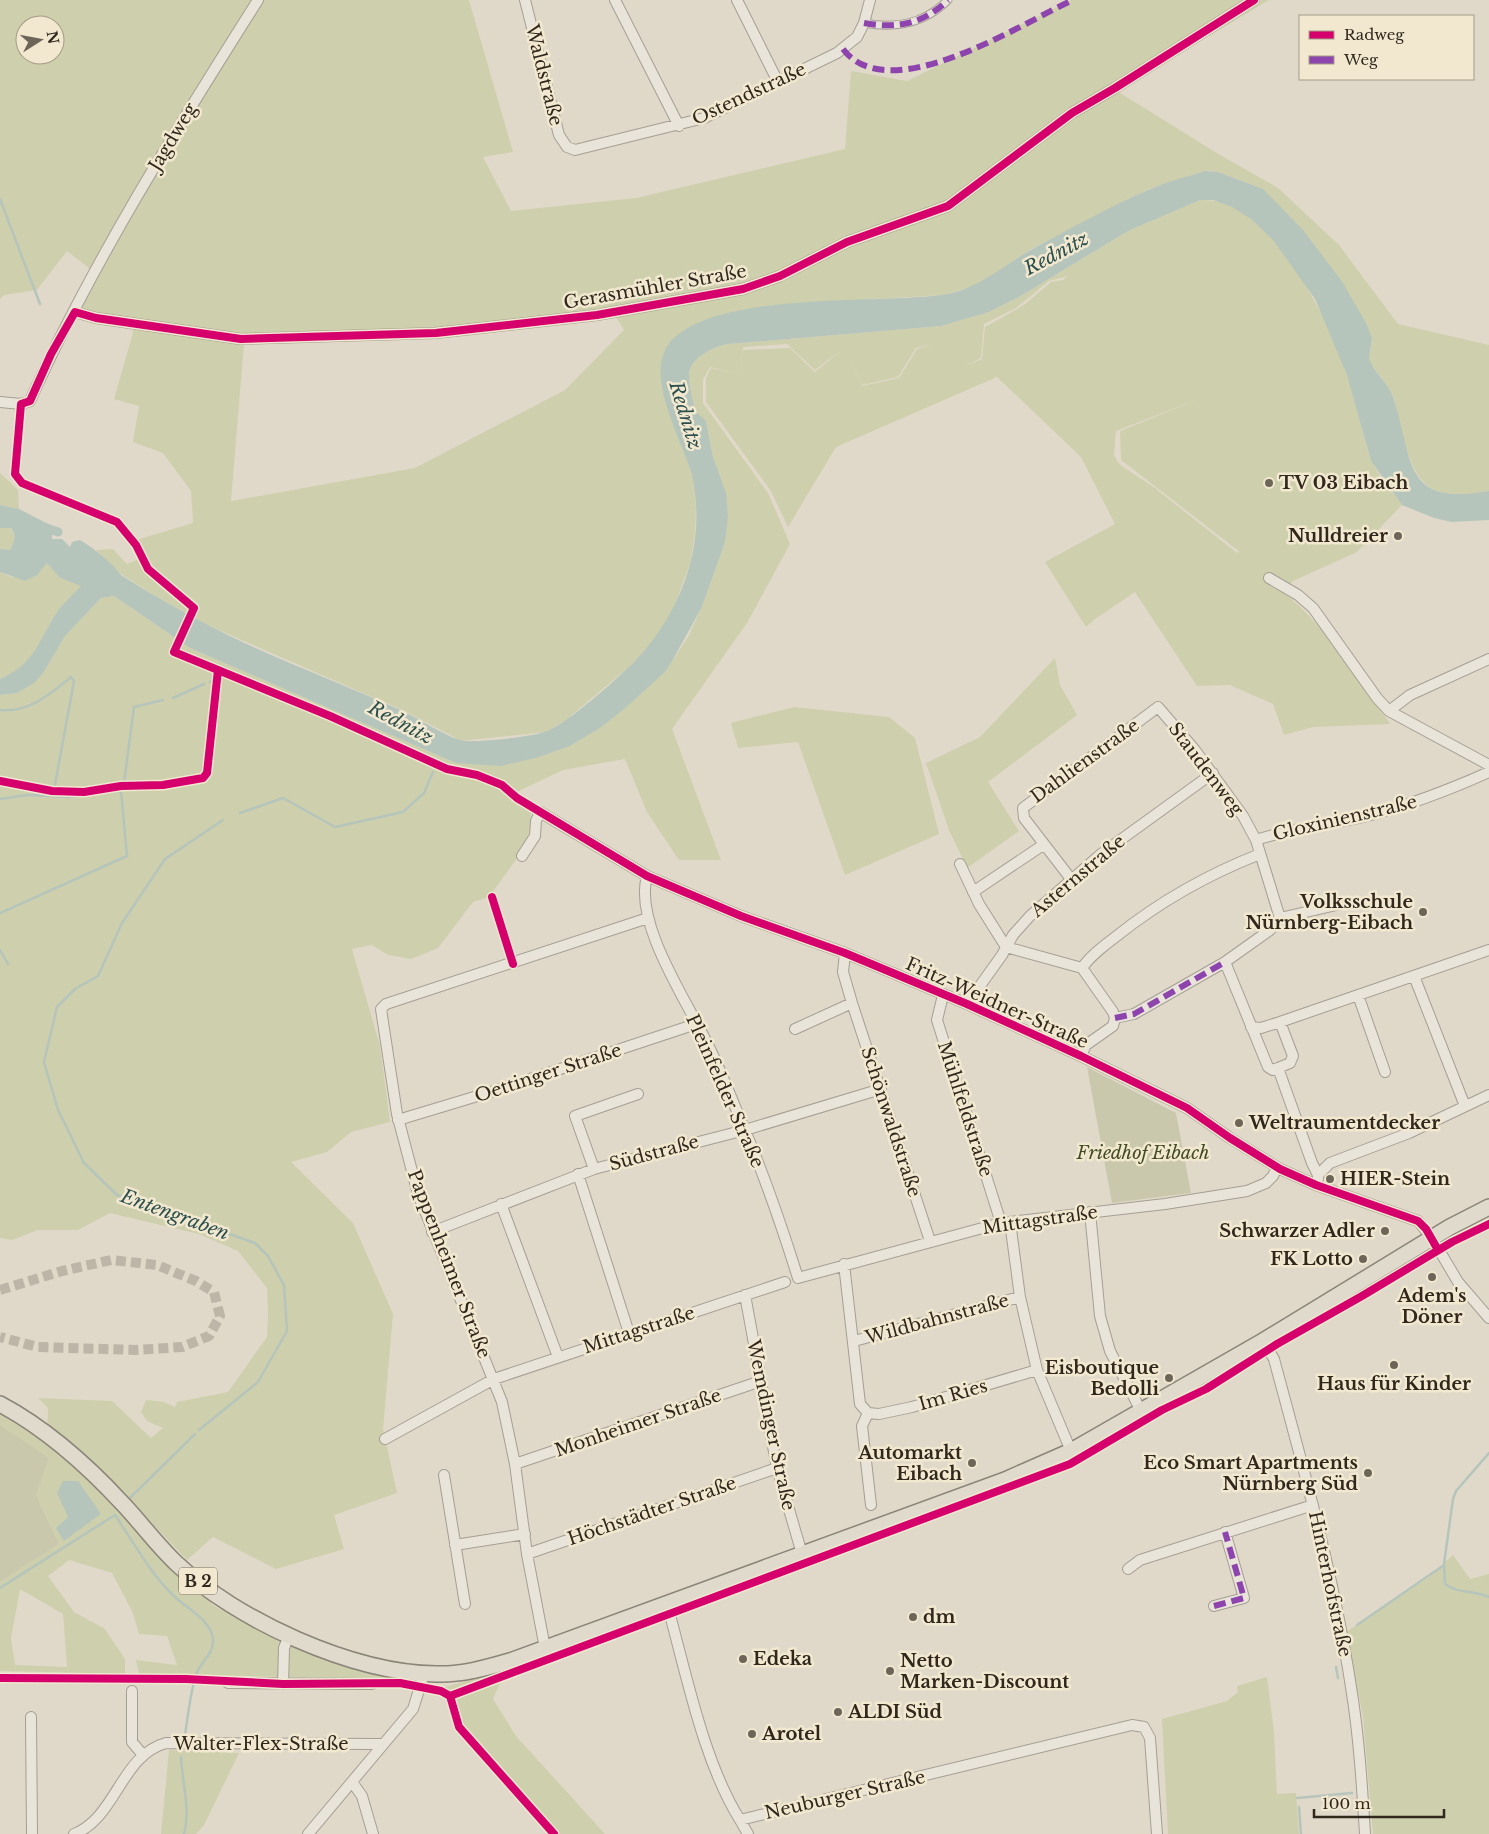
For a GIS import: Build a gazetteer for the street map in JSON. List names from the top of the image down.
{
  "streets": {
    "main road": ["B 2"],
    "street": [
      "Waldstraße",
      "Ostendstraße",
      "Jagdweg",
      "Gerasmühler Straße",
      "Dahlienstraße",
      "Staudenweg",
      "Gloxinienstraße",
      "Asternstraße",
      "Fritz-Weidner-Straße",
      "Oettinger Straße",
      "Pleinfelder Straße",
      "Mühlfeldstraße",
      "Schönwaldstraße",
      "Südstraße",
      "Mittagstraße",
      "Pappenheimer Straße",
      "Wildbahnstraße",
      "Im Ries",
      "Monheimer Straße",
      "Wemdinger Straße",
      "Höchstädter Straße",
      "Hinterhofstraße",
      "Walter-Flex-Straße",
      "Neuburger Straße"
    ]
  },
  "crossings": [
    ["Waldstraße", "Ostendstraße"],
    ["Jagdweg", "Gerasmühler Straße"],
    ["Dahlienstraße", "Staudenweg"],
    ["Dahlienstraße", "Asternstraße"],
    ["Staudenweg", "Gloxinienstraße"],
    ["Staudenweg", "Asternstraße"],
    ["Asternstraße", "Fritz-Weidner-Straße"],
    ["Fritz-Weidner-Straße", "Pleinfelder Straße"],
    ["Fritz-Weidner-Straße", "Mühlfeldstraße"],
    ["Fritz-Weidner-Straße", "Schönwaldstraße"],
    ["Fritz-Weidner-Straße", "Mittagstraße"],
    ["Fritz-Weidner-Straße", "B 2"],
    ["Oettinger Straße", "Pleinfelder Straße"],
    ["Oettinger Straße", "Pappenheimer Straße"],
    ["Pleinfelder Straße", "Südstraße"],
    ["Pleinfelder Straße", "Mittagstraße"],
    ["Pleinfelder Straße", "Pappenheimer Straße"],
    ["Mühlfeldstraße", "Mittagstraße"],
    ["Mühlfeldstraße", "Wildbahnstraße"],
    ["Mühlfeldstraße", "Im Ries"],
    ["Mühlfeldstraße", "B 2"],
    ["Schönwaldstraße", "Südstraße"],
    ["Schönwaldstraße", "Mittagstraße"],
    ["Südstraße", "Pappenheimer Straße"],
    ["Mittagstraße", "Pappenheimer Straße"],
    ["Mittagstraße", "Wemdinger Straße"],
    ["Pappenheimer Straße", "Monheimer Straße"],
    ["Pappenheimer Straße", "Höchstädter Straße"],
    ["Pappenheimer Straße", "B 2"],
    ["Monheimer Straße", "Wemdinger Straße"],
    ["Wemdinger Straße", "Höchstädter Straße"],
    ["Wemdinger Straße", "B 2"],
    ["B 2", "Hinterhofstraße"],
    ["B 2", "Neuburger Straße"]
  ],
  "water": ["Rednitz", "Entengraben"],
  "parks": ["Friedhof Eibach"],
  "places": [
    "TV 03 Eibach",
    "Nulldreier",
    "Volksschule Nürnberg-Eibach",
    "Weltraumentdecker",
    "HIER-Stein",
    "Schwarzer Adler",
    "FK Lotto",
    "Adem's Döner",
    "Haus für Kinder",
    "Eisboutique Bedolli",
    "Automarkt Eibach",
    "Eco Smart Apartments Nürnberg Süd",
    "dm",
    "Edeka",
    "Netto Marken-Discount",
    "ALDI Süd",
    "Arotel"
  ],
  "legend": ["Radweg", "Weg"],
  "scale_bar": "100 m",
  "north": "right"
}
